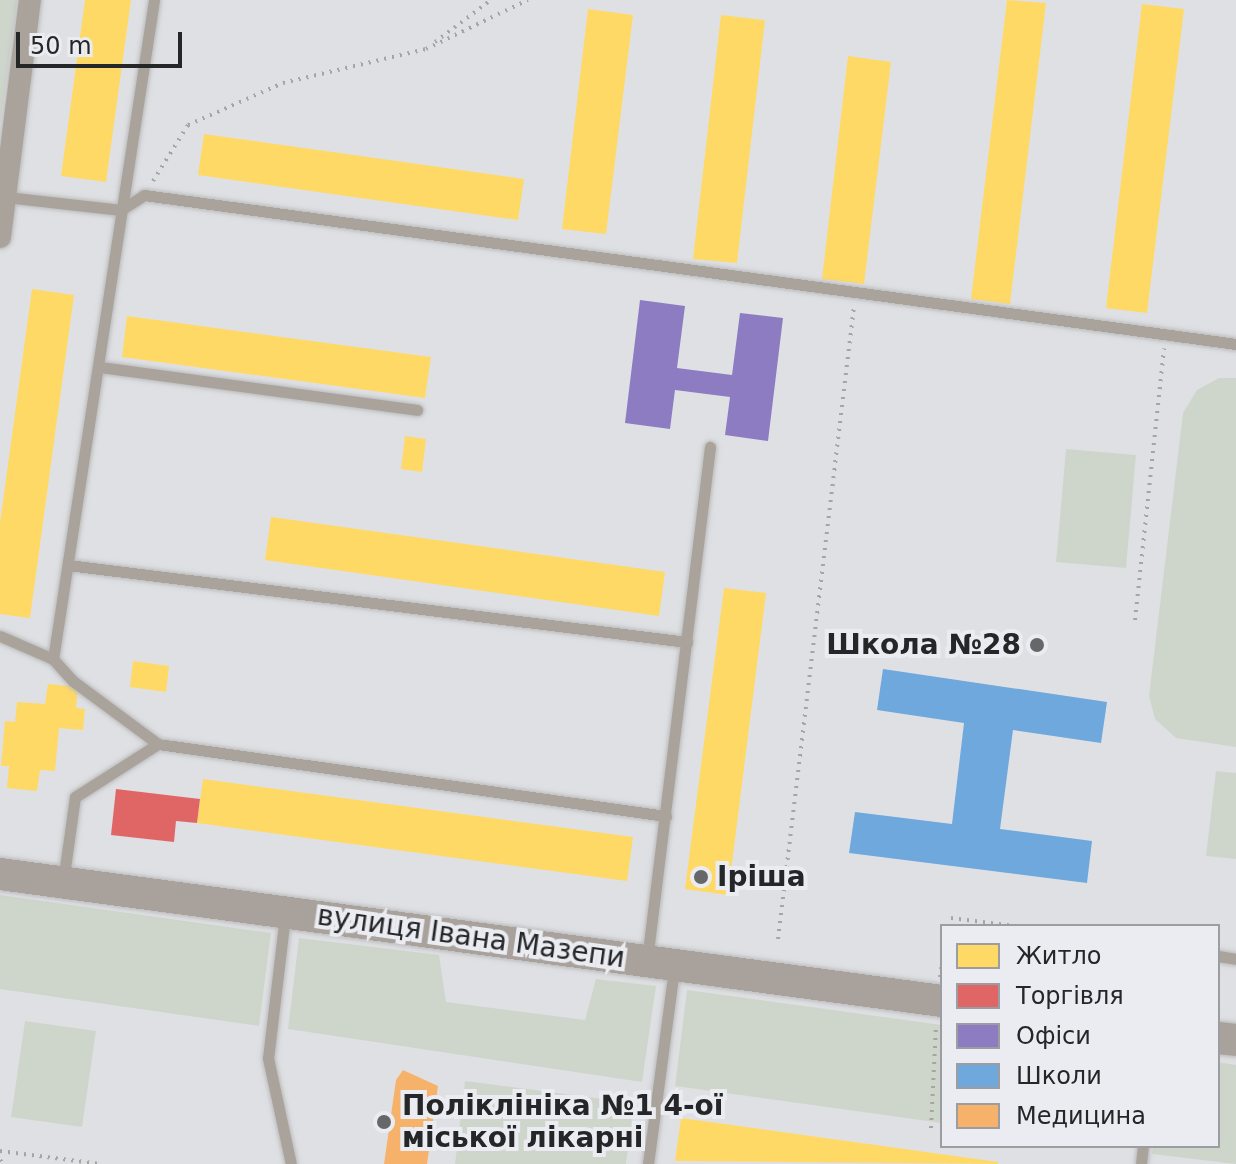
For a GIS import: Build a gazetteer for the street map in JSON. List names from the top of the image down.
{
  "streets": {
    "main road": ["вулиця Івана Мазепи"]
  },
  "places": ["Школа №28", "Іріша", "Поліклініка №1 4-ої міської лікарні"],
  "legend": [
    "Житло",
    "Торгівля",
    "Офіси",
    "Школи",
    "Медицина"
  ],
  "scale_bar": "50 m"
}
